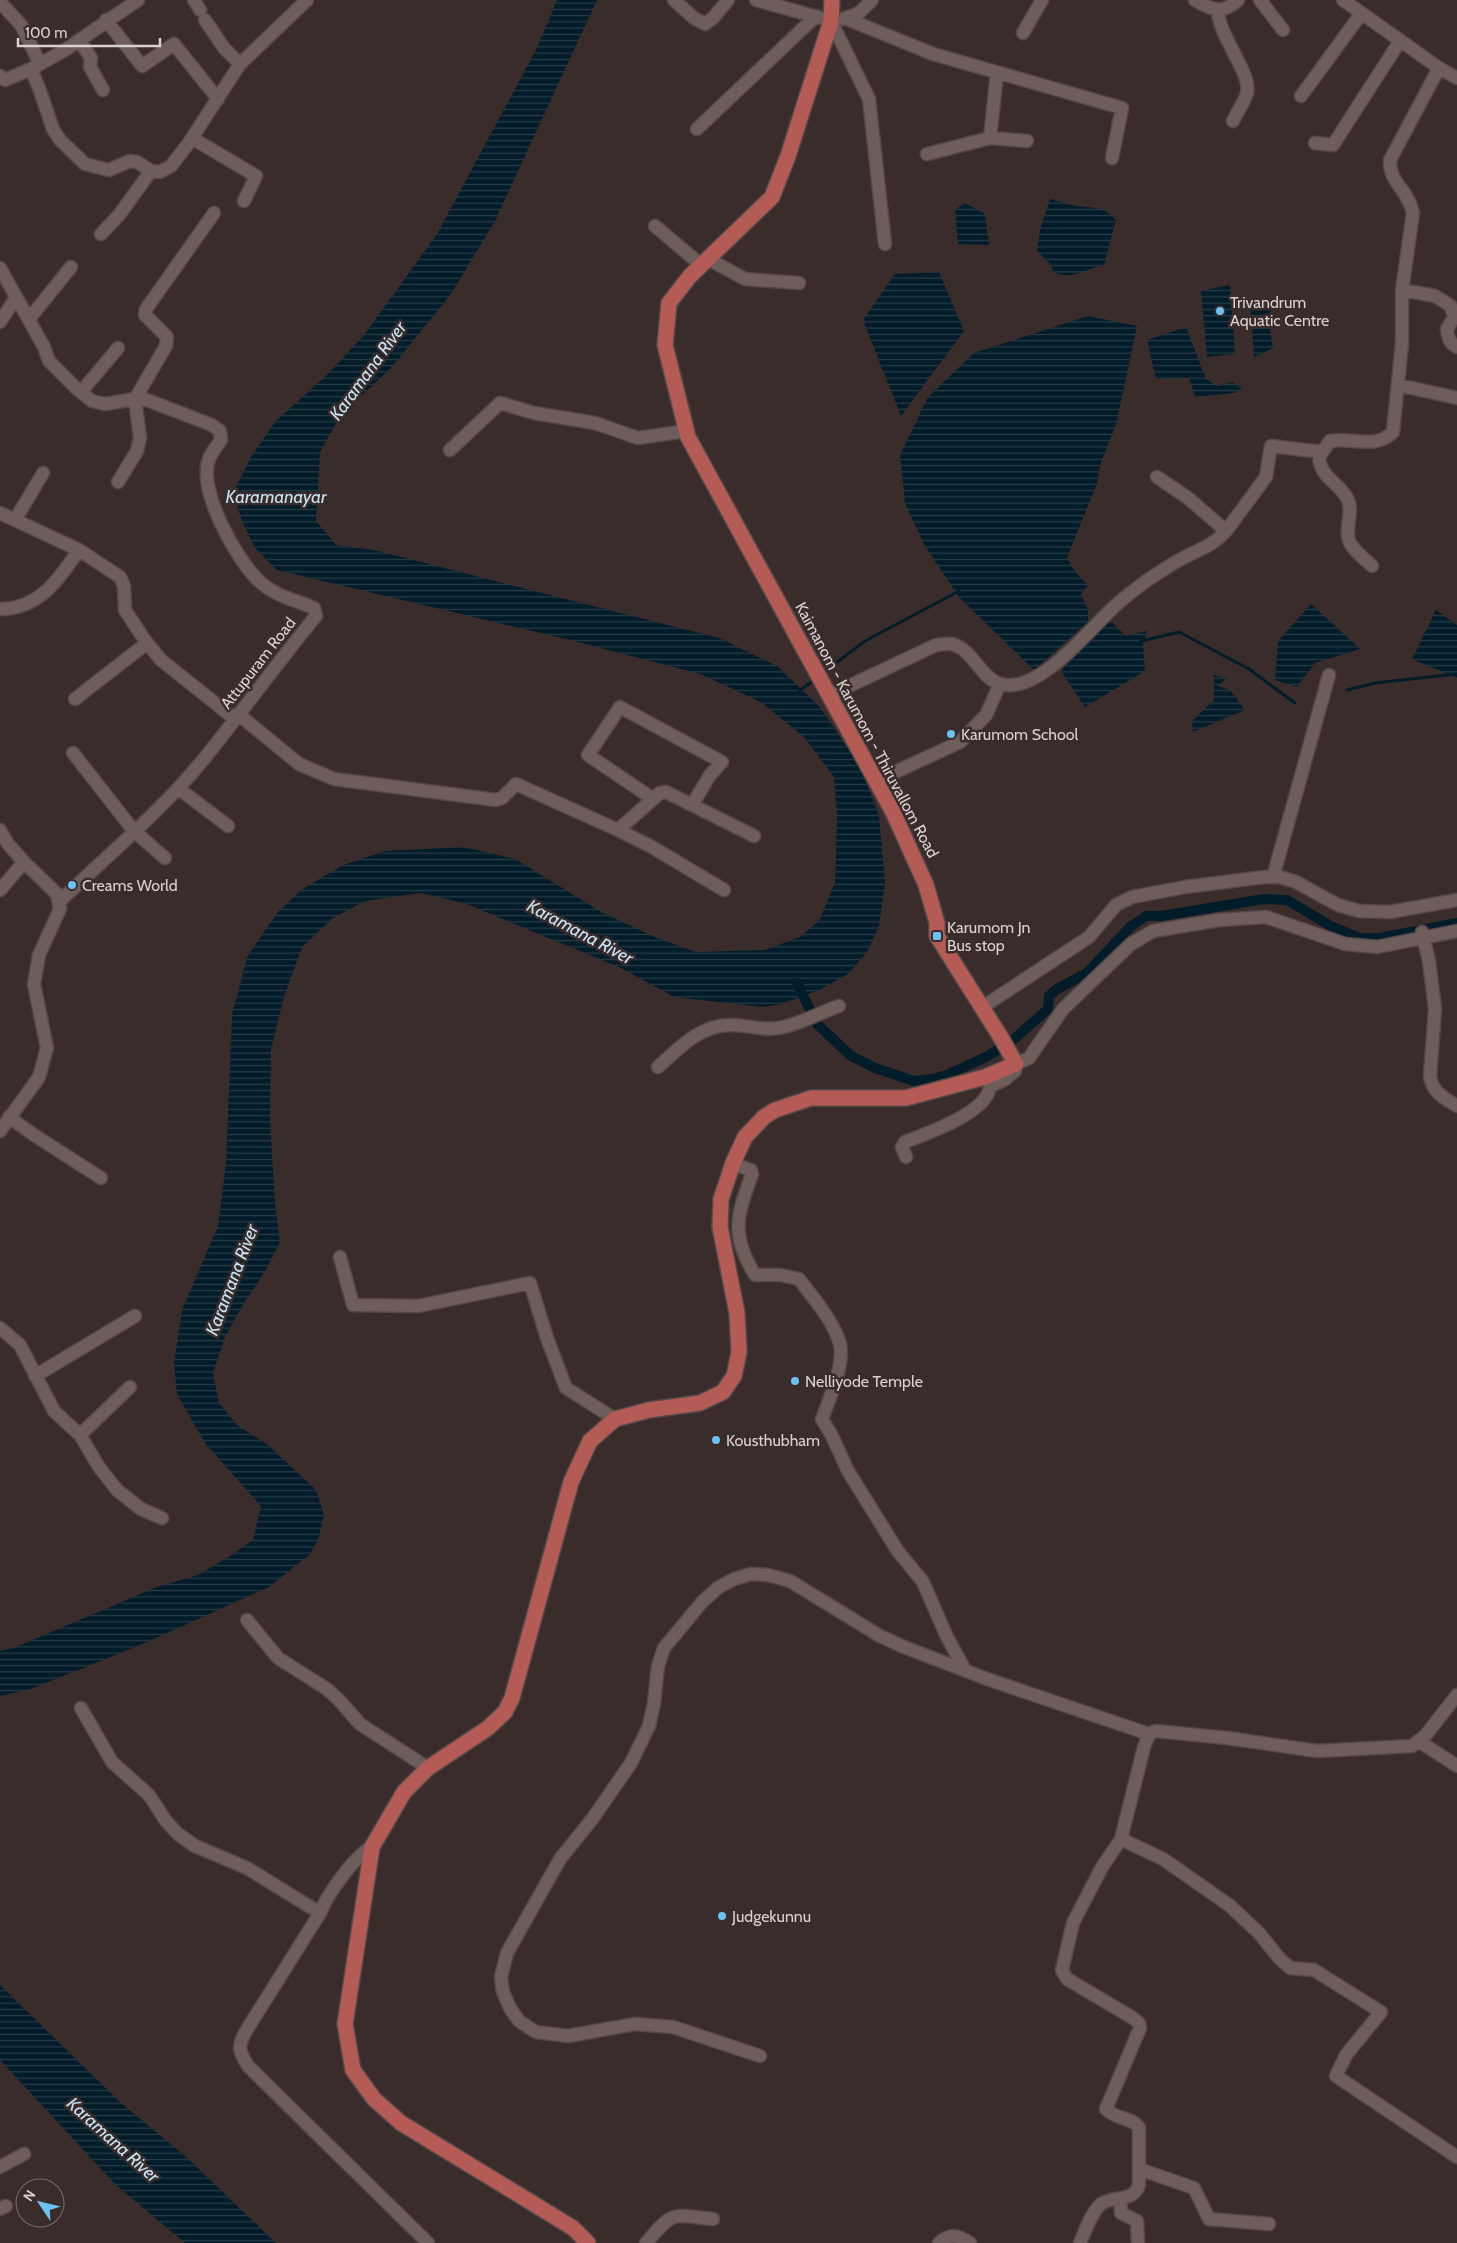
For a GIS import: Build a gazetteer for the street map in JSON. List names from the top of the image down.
{
  "streets": {
    "main road": ["Kaimanom - Karumom - Thiruvallom Road"],
    "street": ["Attupuram Road"]
  },
  "water": ["Karamana River", "Karamanayar"],
  "places": {
    "other": [
      "Trivandrum Aquatic Centre",
      "Karumom School",
      "Creams World",
      "Nelliyode Temple",
      "Kousthubham",
      "Judgekunnu"
    ],
    "transit": ["Karumom Jn Bus stop"]
  },
  "scale_bar": "100 m",
  "north": "top left"
}
